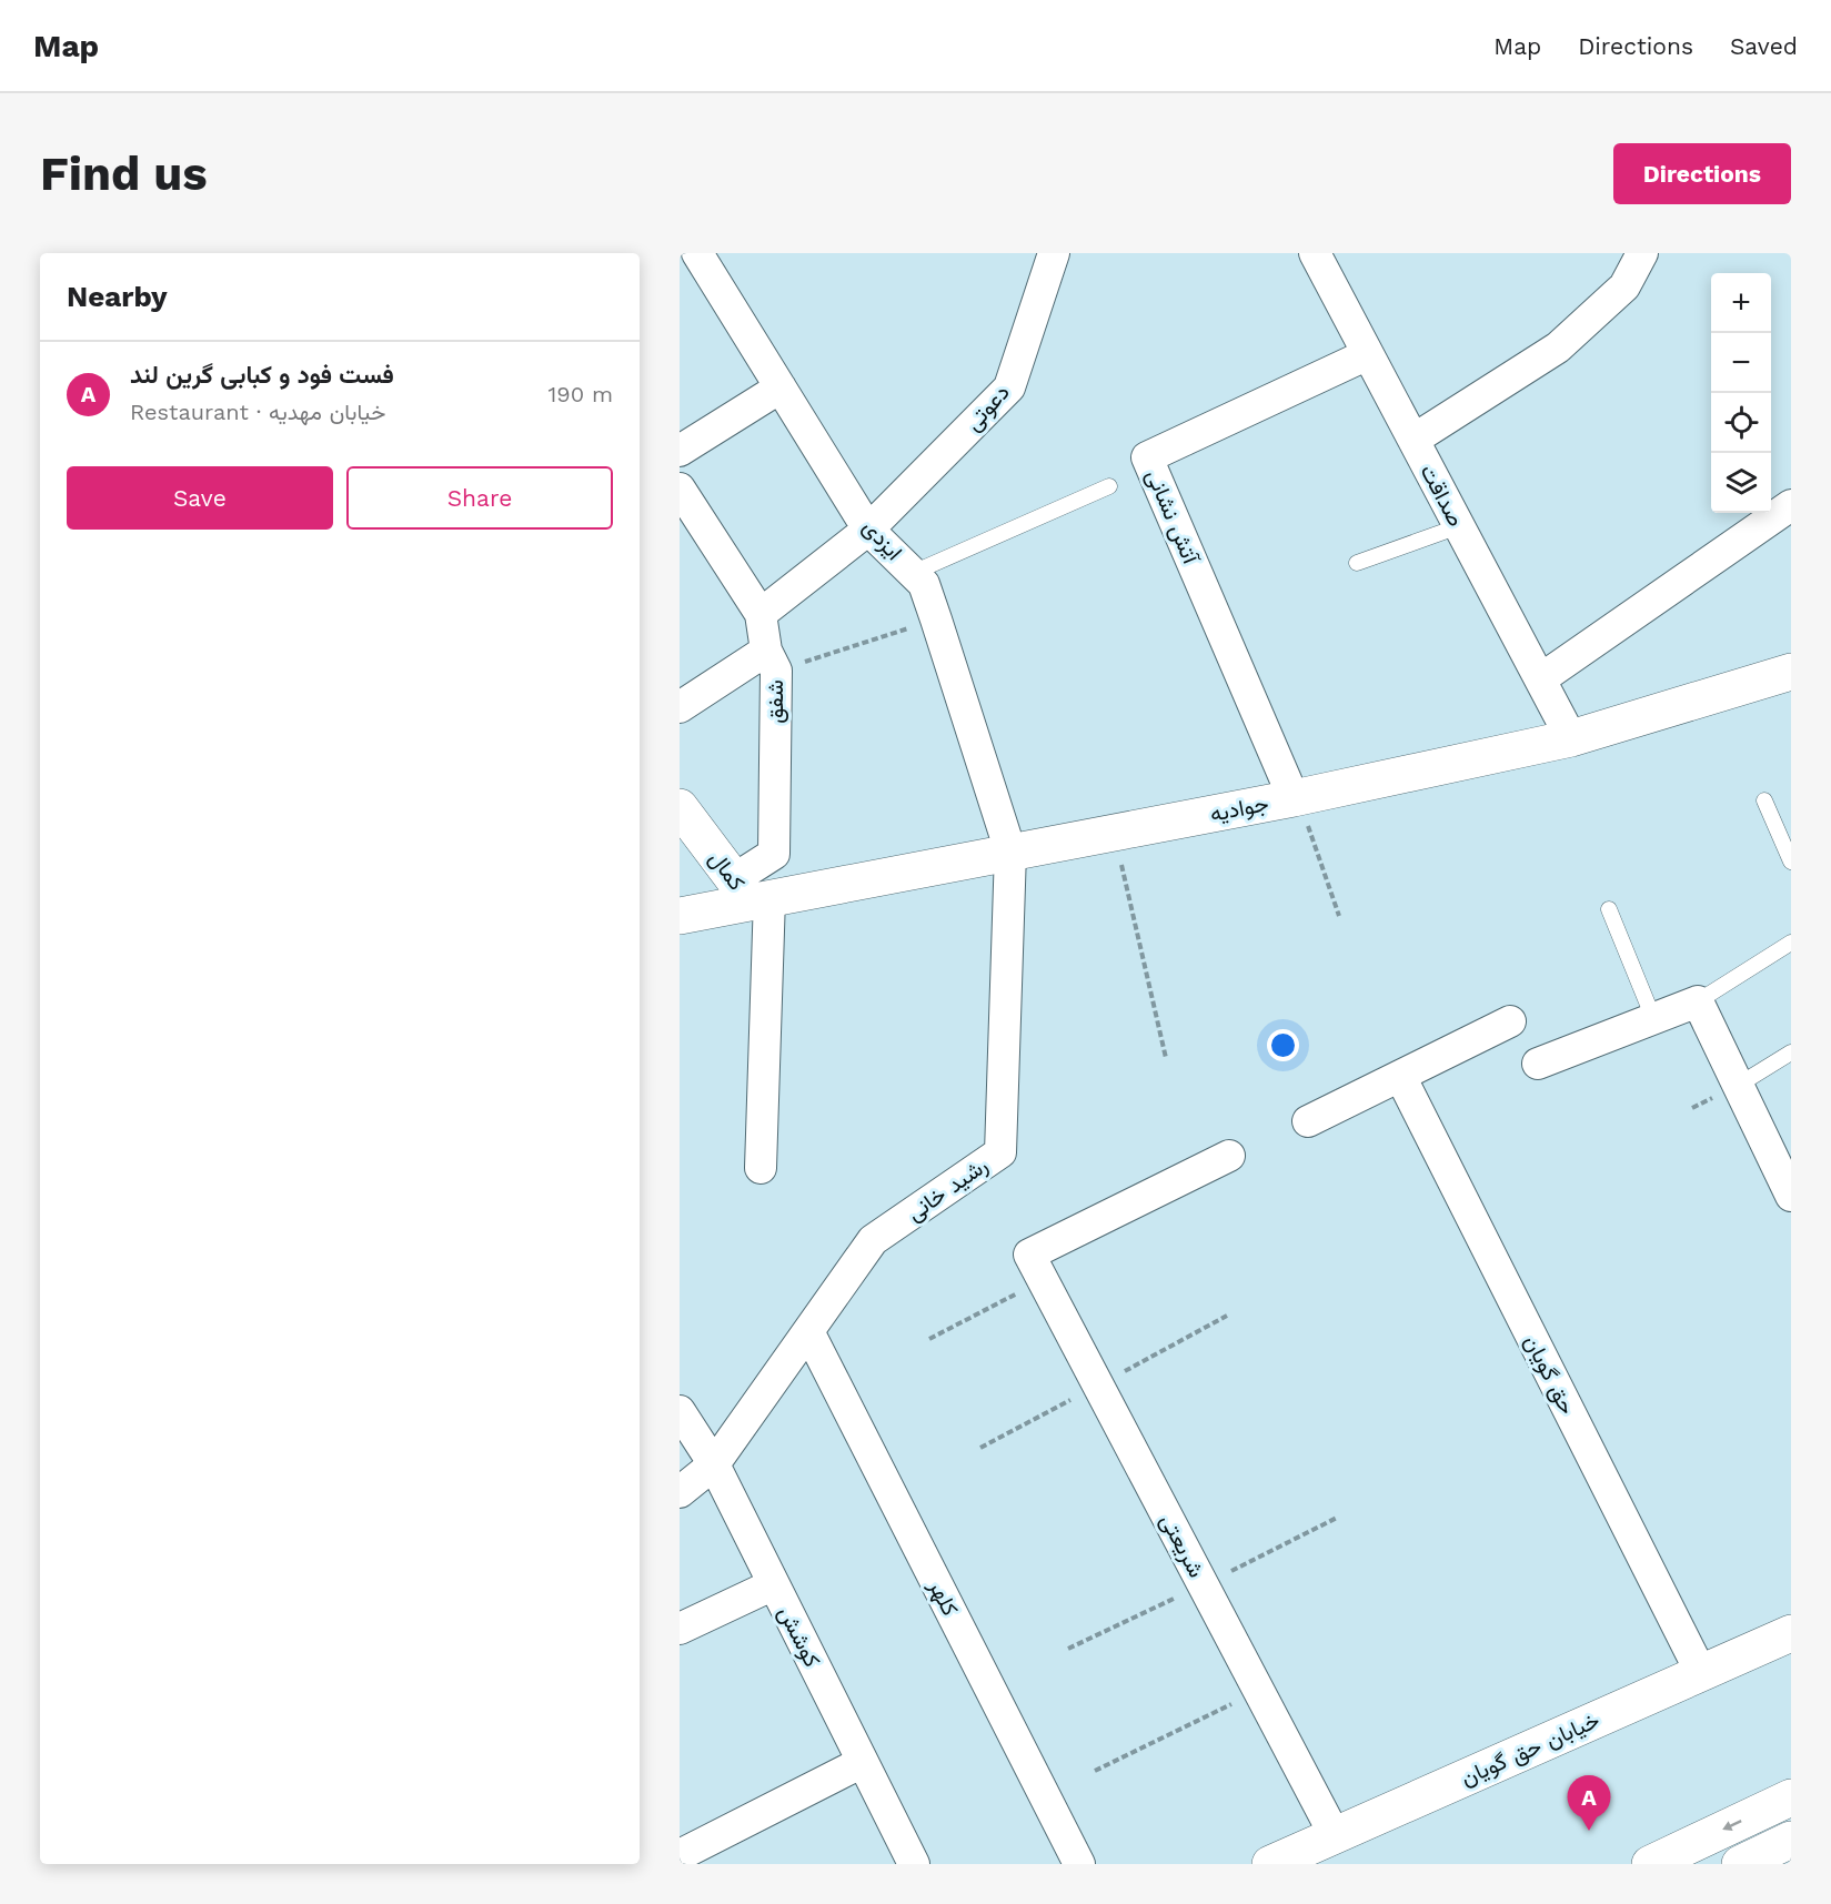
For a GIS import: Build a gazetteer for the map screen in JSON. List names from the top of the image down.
{
  "streets": {
    "main road": ["جوادیه", "کمال", "خیابان حق گویان"],
    "street": [
      "دعوتی",
      "صداقت",
      "آتش نشانی",
      "ایزدی",
      "شفق",
      "رشید خانی",
      "حق گویان",
      "شریعتی",
      "کلهر",
      "کوشش"
    ]
  },
  "crossings": [
    ["دعوتی", "ایزدی"],
    ["دعوتی", "شفق"],
    ["صداقت", "آتش نشانی"],
    ["صداقت", "جوادیه"],
    ["آتش نشانی", "جوادیه"],
    ["ایزدی", "جوادیه"],
    ["ایزدی", "رشید خانی"],
    ["شفق", "جوادیه"],
    ["شفق", "کمال"],
    ["جوادیه", "کمال"],
    ["جوادیه", "رشید خانی"],
    ["رشید خانی", "کلهر"],
    ["رشید خانی", "کوشش"],
    ["حق گویان", "خیابان حق گویان"],
    ["شریعتی", "خیابان حق گویان"]
  ],
  "page": {
    "header": "Map",
    "nav": ["Map", "Directions", "Saved"],
    "buttons": [
      "Directions",
      ["Save", "Share"]
    ],
    "title": "Find us",
    "heading": "Nearby",
    "map_buttons": ["+", "−"],
    "list": [
      {
        "mark": "A",
        "name": "فست فود و کبابی گرين لند",
        "note": "Restaurant · خیابان مهدیه",
        "value": "190 m"
      }
    ],
    "pins": "A"
  }
}
